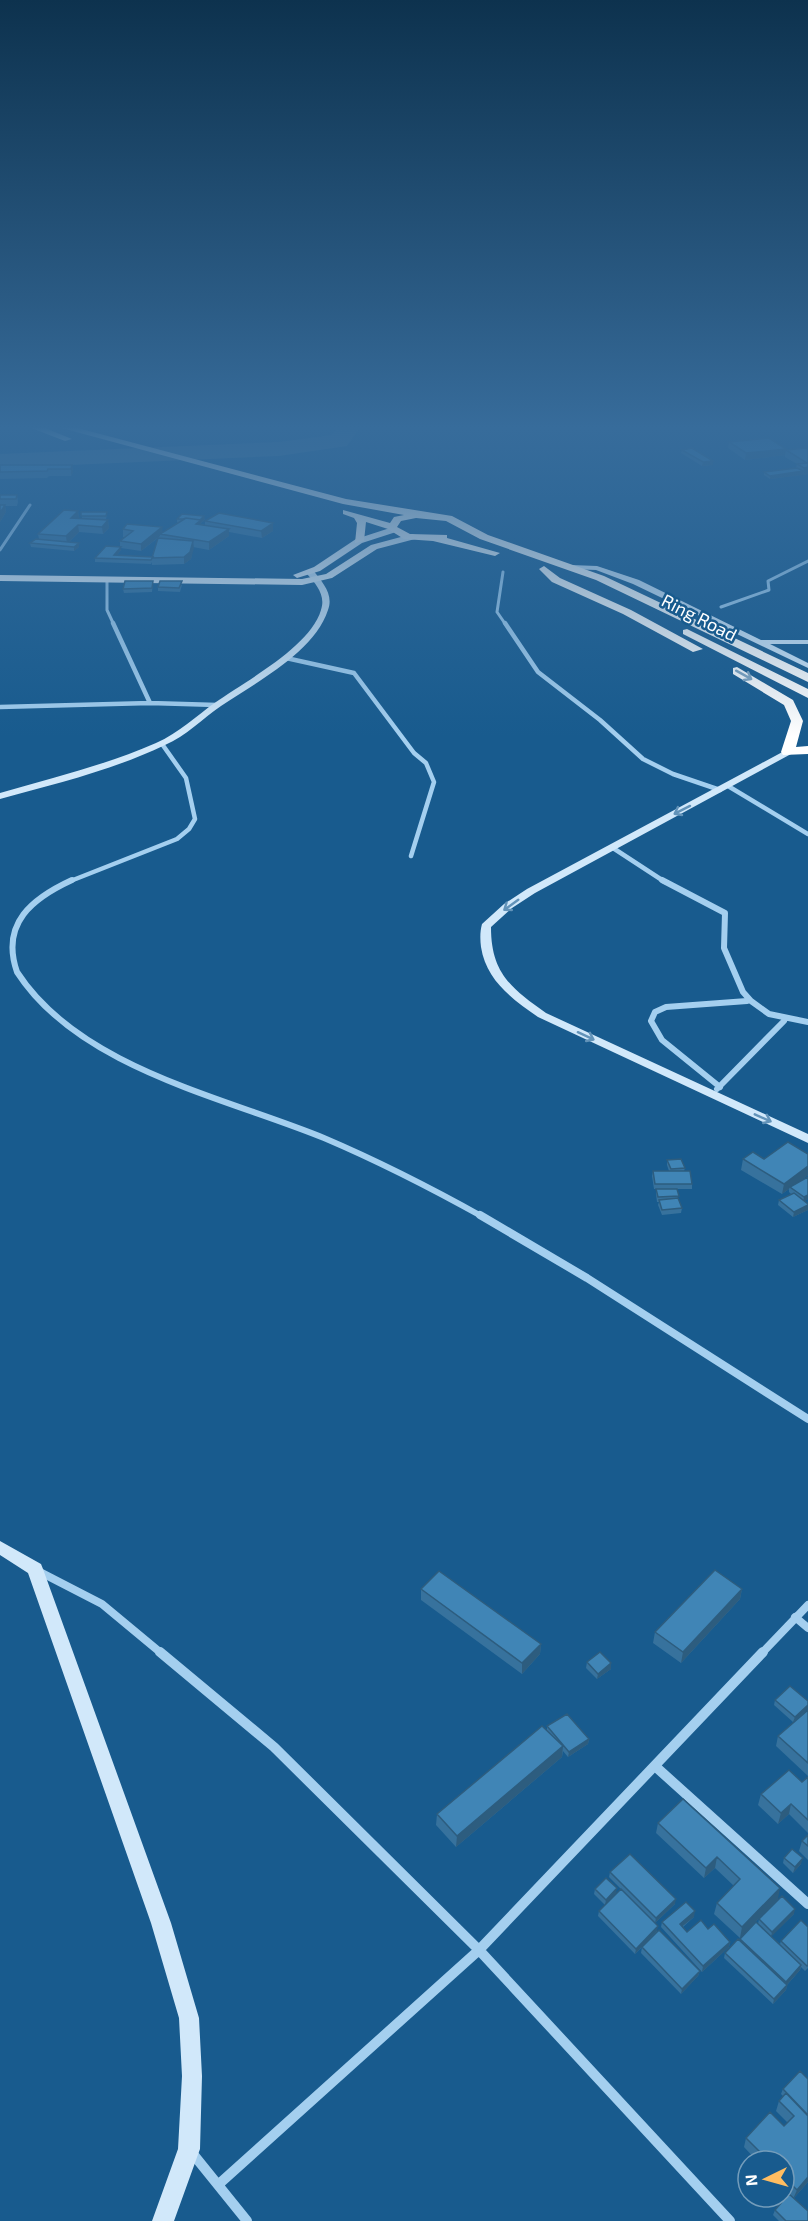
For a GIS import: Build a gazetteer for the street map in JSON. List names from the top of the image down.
{
  "streets": {
    "highway": ["Ring Road"]
  },
  "north": "left"
}
